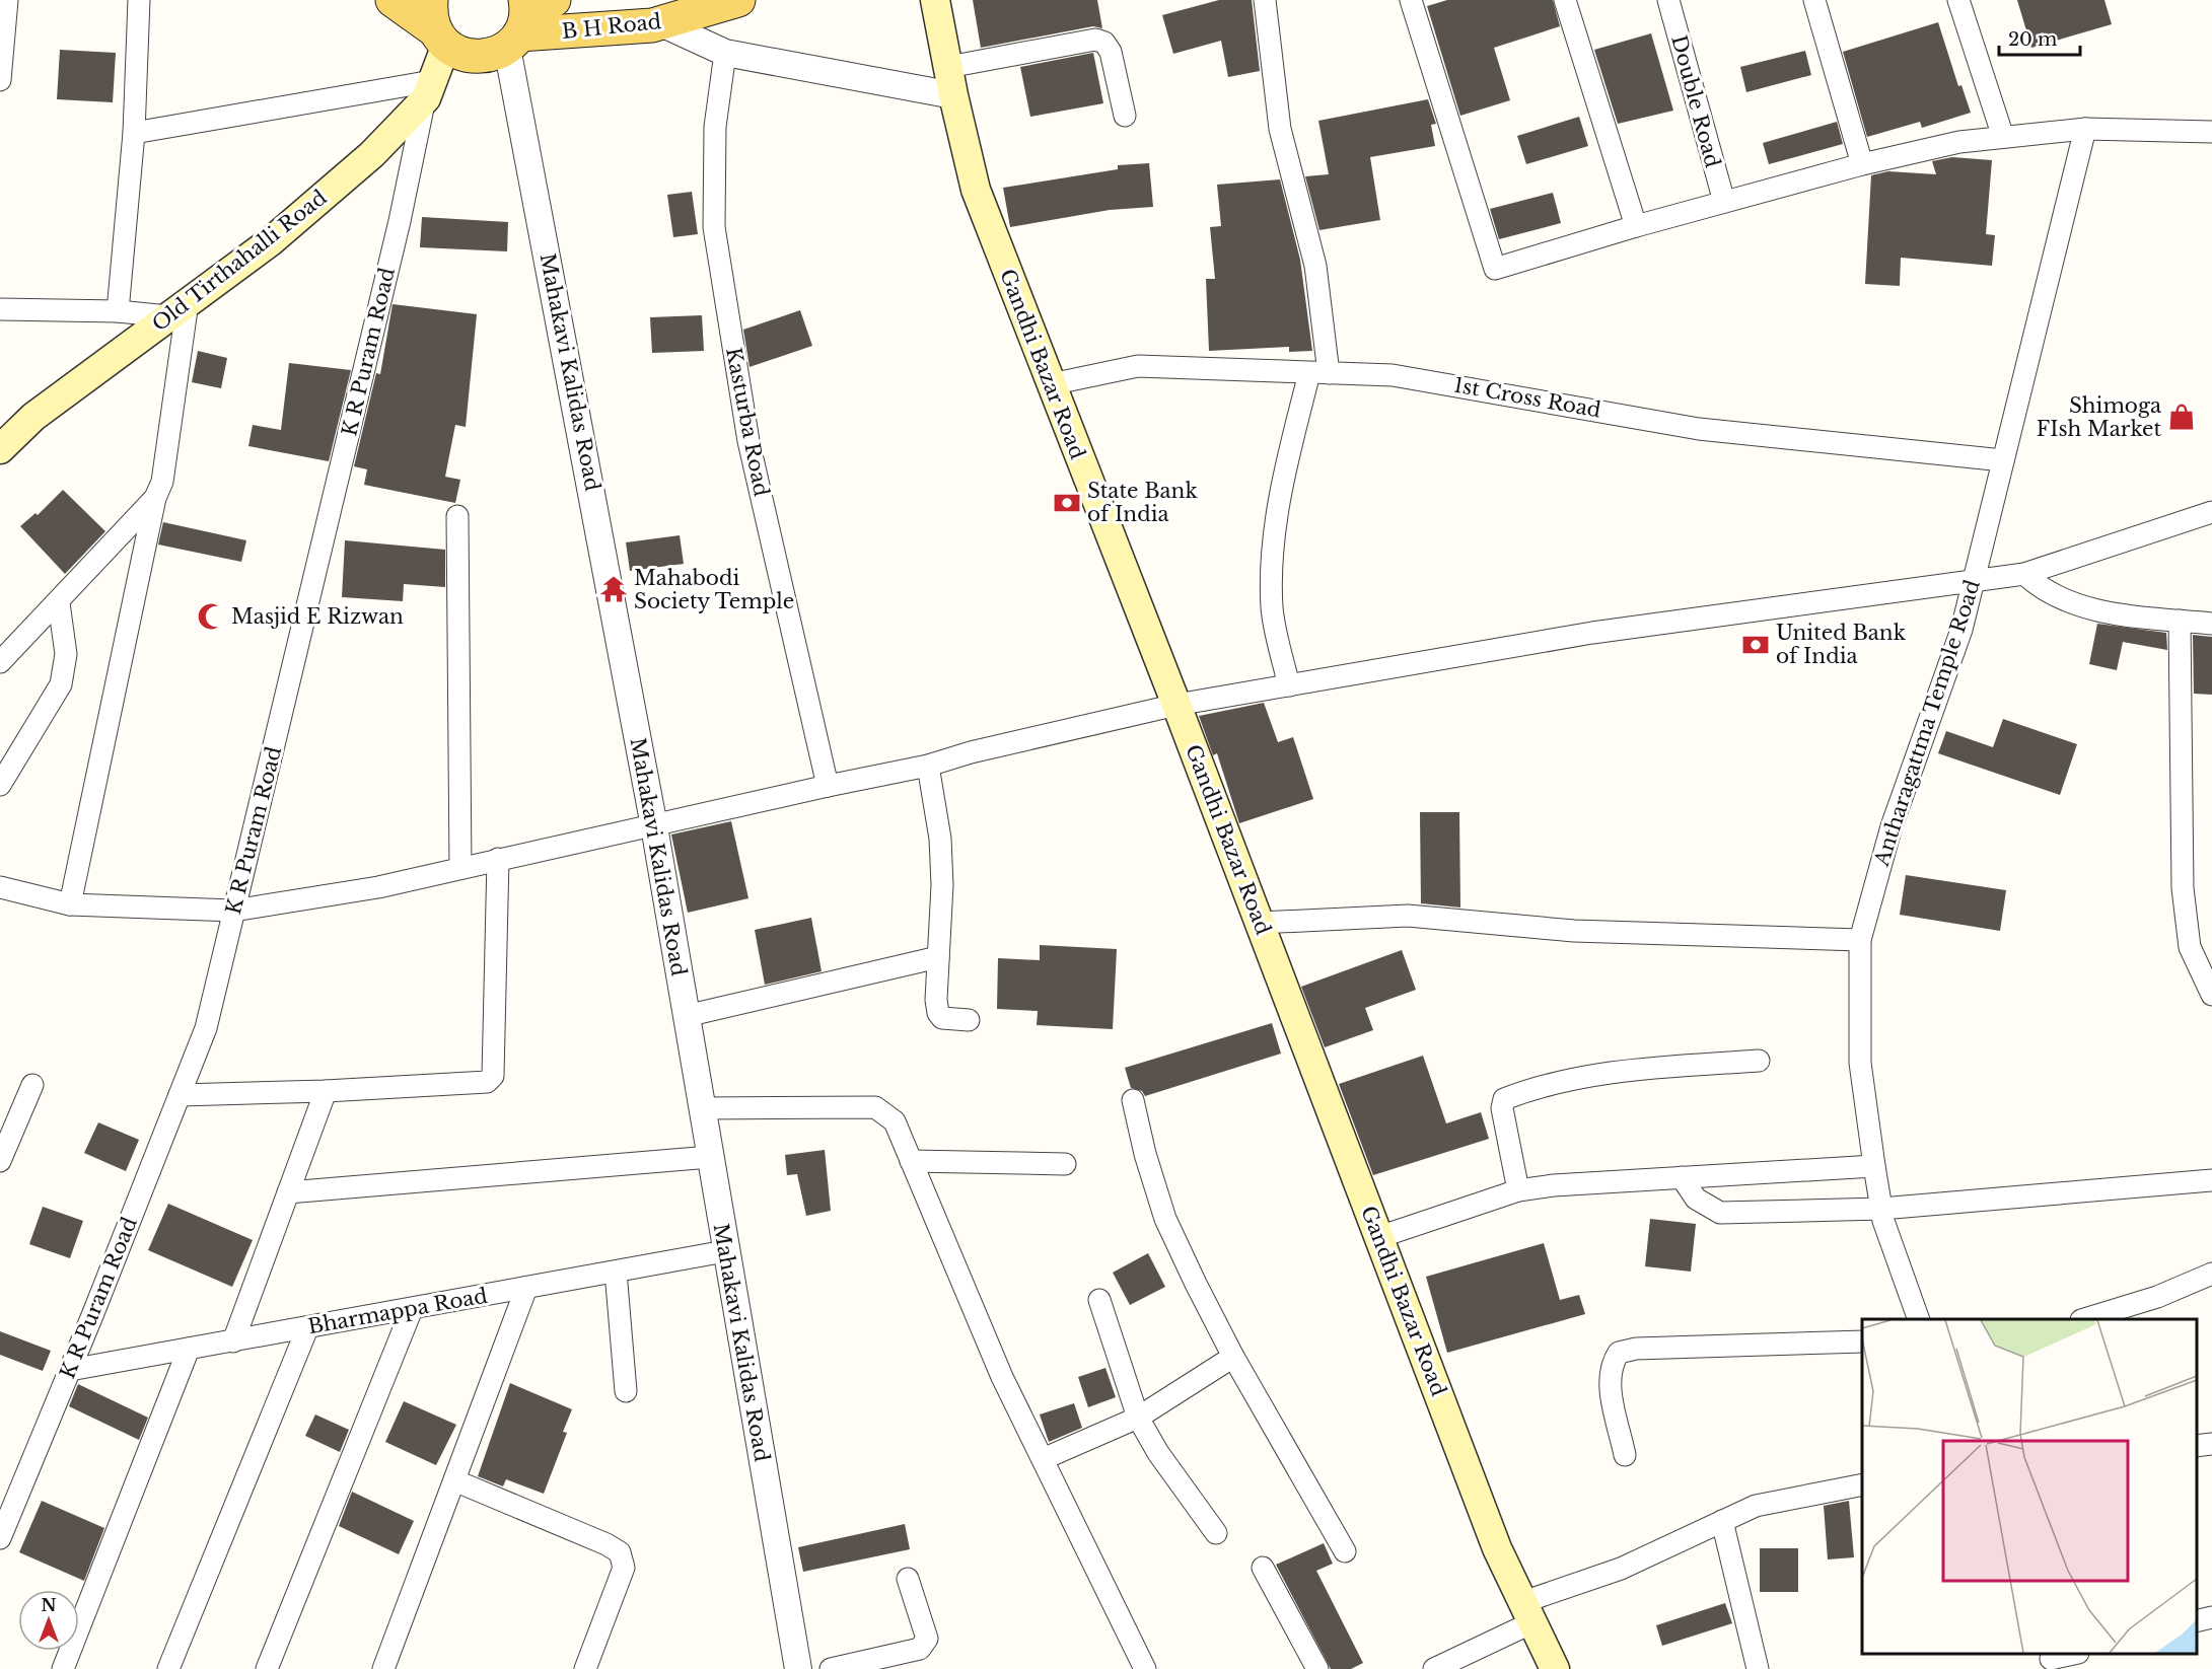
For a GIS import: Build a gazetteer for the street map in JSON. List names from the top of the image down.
{
  "streets": {
    "main road": ["B H Road", "Old Tirthahalli Road", "Gandhi Bazar Road"],
    "street": [
      "Double Road",
      "K R Puram Road",
      "Mahakavi Kalidas Road",
      "1st Cross Road",
      "Kasturba Road",
      "Antharagattma Temple Road",
      "Bharmappa Road"
    ]
  },
  "crossings": [
    ["B H Road", "Old Tirthahalli Road"],
    ["B H Road", "Mahakavi Kalidas Road"],
    ["Old Tirthahalli Road", "K R Puram Road"],
    ["K R Puram Road", "Bharmappa Road"],
    ["Gandhi Bazar Road", "1st Cross Road"],
    ["Mahakavi Kalidas Road", "Bharmappa Road"],
    ["1st Cross Road", "Antharagattma Temple Road"]
  ],
  "places": {
    "shop": ["Shimoga FIsh Market"],
    "bank": ["State Bank of India", "United Bank of India"],
    "temple": ["Mahabodi Society Temple"],
    "mosque": ["Masjid E Rizwan"]
  },
  "scale_bar": "20 m",
  "north": "top"
}
